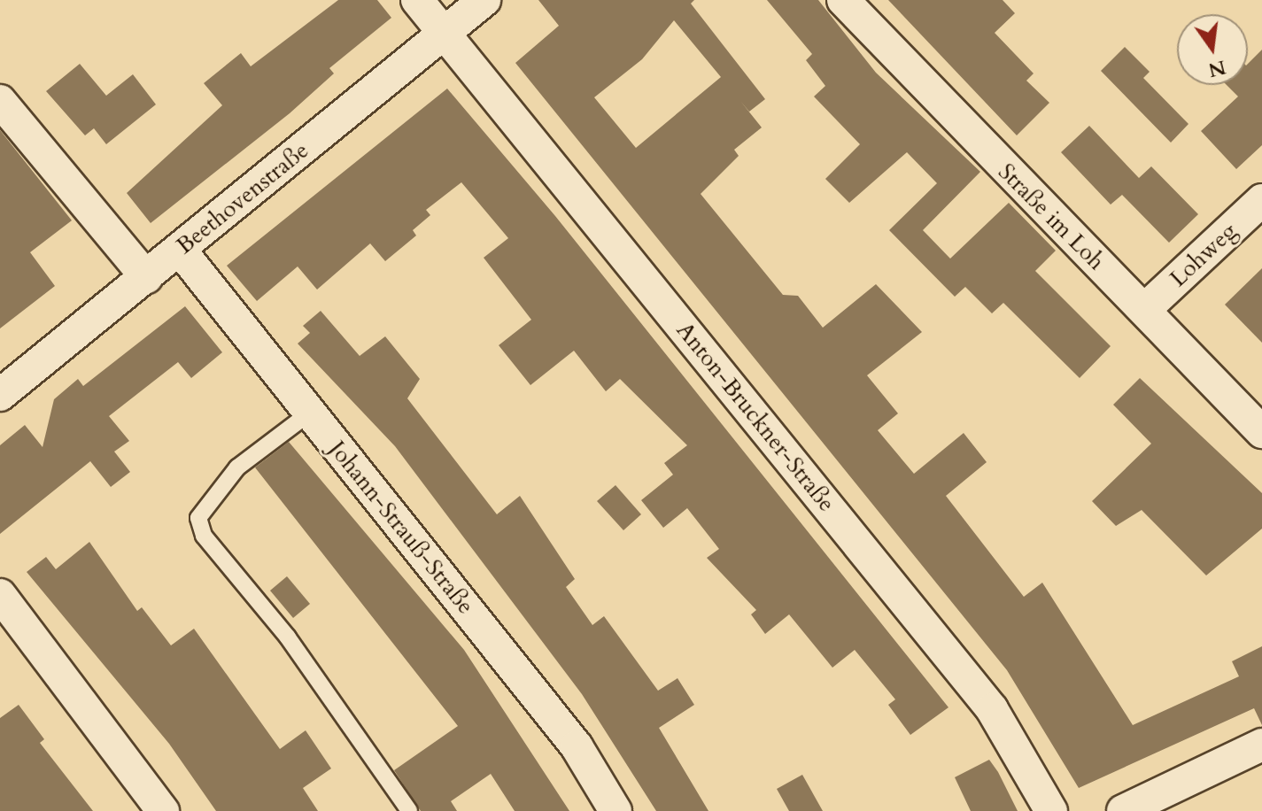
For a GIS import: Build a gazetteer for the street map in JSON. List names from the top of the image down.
{
  "streets": {
    "street": [
      "Beethovenstraße",
      "Straße im Loh",
      "Lohweg",
      "Anton-Bruckner-Straße",
      "Johann-Strauß-Straße"
    ]
  },
  "crossings": [
    ["Beethovenstraße", "Anton-Bruckner-Straße"],
    ["Beethovenstraße", "Johann-Strauß-Straße"],
    ["Straße im Loh", "Lohweg"]
  ],
  "north": "bottom"
}
